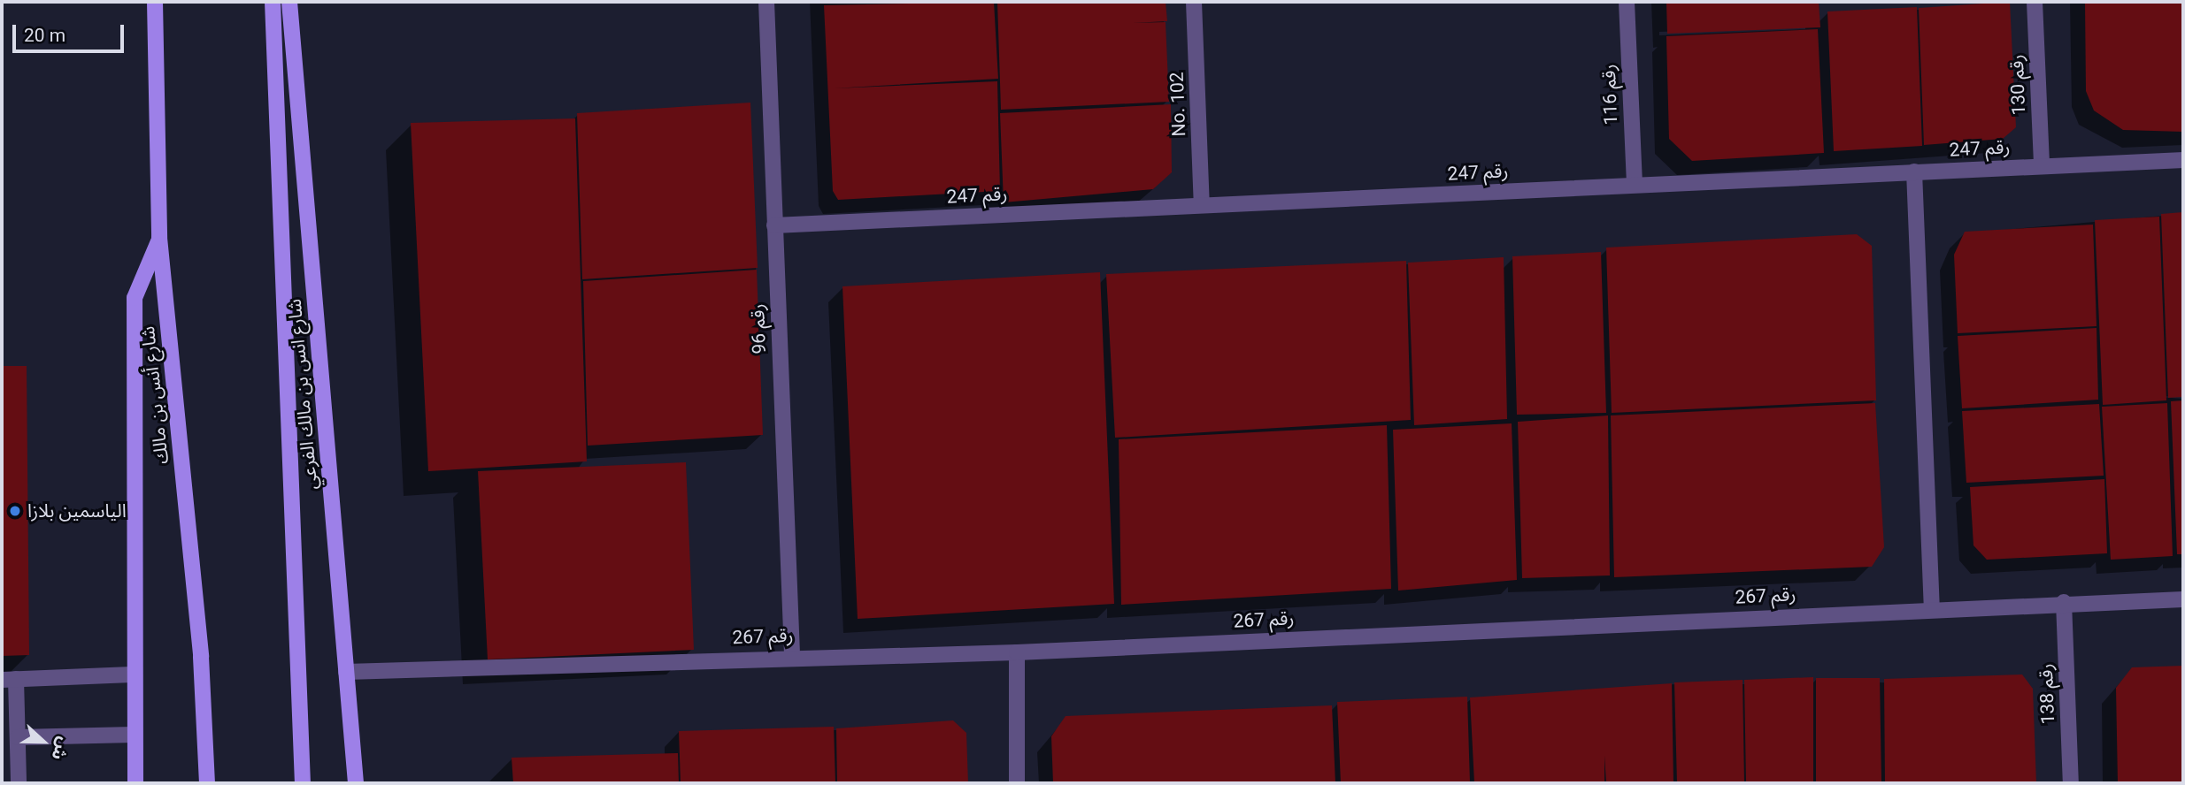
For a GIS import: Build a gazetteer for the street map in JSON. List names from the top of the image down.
{
  "streets": {
    "main road": ["شارع انس بن مالك الفرعي", "شارع أنس بن مالك"],
    "street": [
      "رقم 130",
      "رقم 116",
      "No. 102",
      "رقم 247",
      "رقم 96",
      "رقم 267",
      "رقم 138"
    ]
  },
  "crossings": [
    ["رقم 130", "رقم 247"],
    ["رقم 116", "رقم 247"],
    ["No. 102", "رقم 247"],
    ["رقم 247", "رقم 96"],
    ["رقم 96", "رقم 267"],
    ["شارع انس بن مالك الفرعي", "رقم 267"],
    ["رقم 267", "رقم 138"]
  ],
  "places": ["الياسمين بلازا"],
  "scale_bar": "20 m",
  "north": "right"
}
